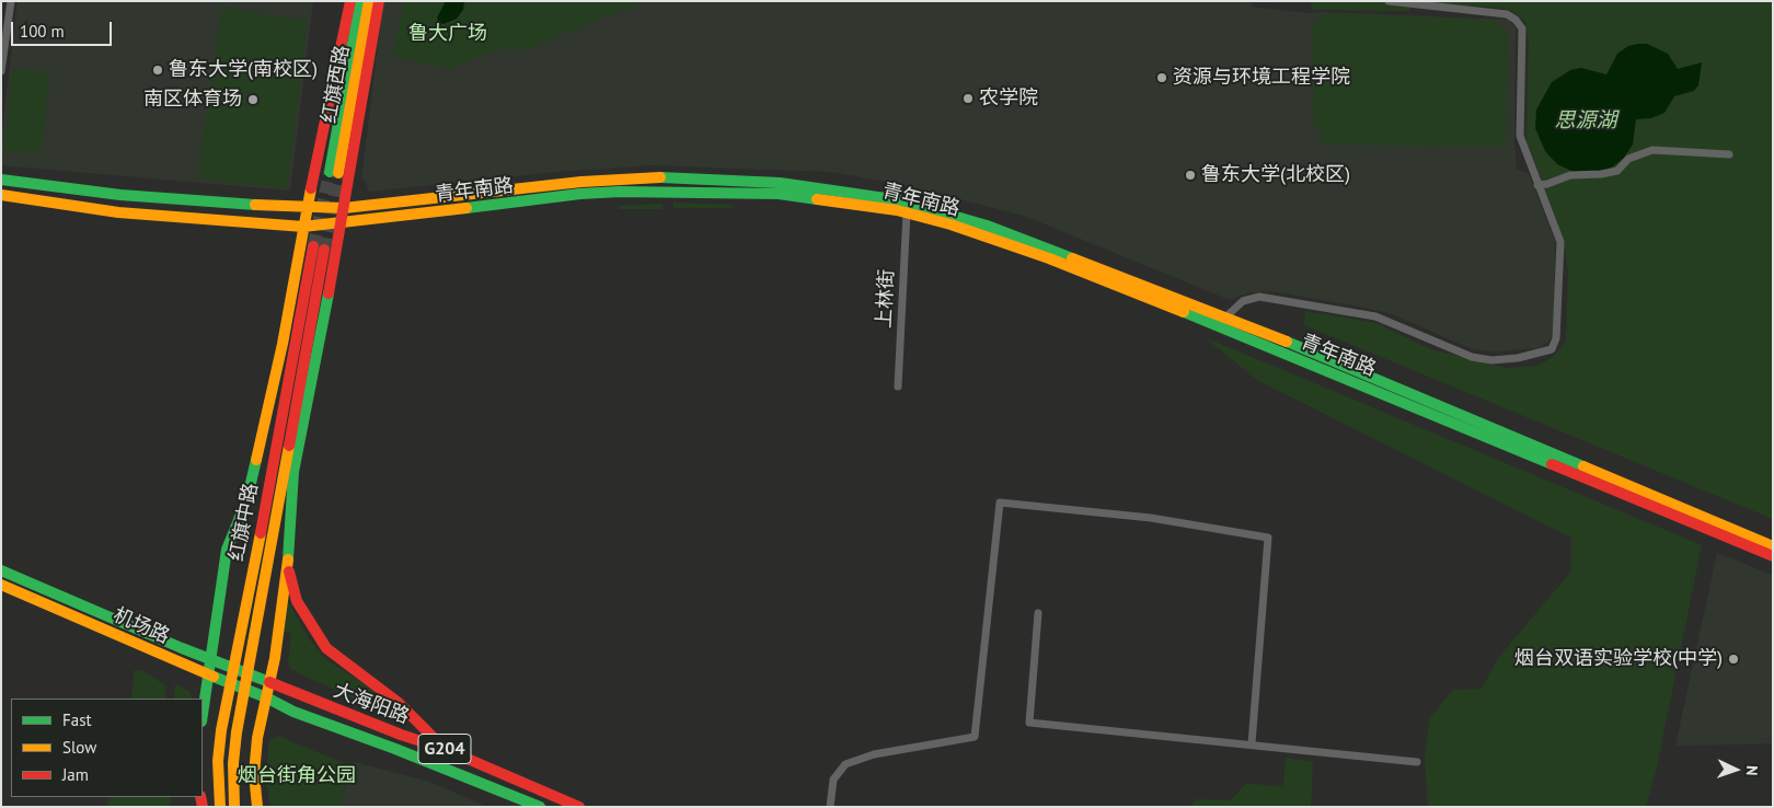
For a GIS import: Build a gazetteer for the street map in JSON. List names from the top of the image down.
{
  "streets": {
    "main road": [
      "红旗西路",
      "青年南路",
      "红旗中路",
      "机场路",
      "大海阳路",
      "G204"
    ],
    "street": ["上林街"]
  },
  "crossings": [
    ["青年南路", "上林街"],
    ["机场路", "大海阳路"]
  ],
  "water": ["思源湖"],
  "parks": ["鲁大广场", "烟台街角公园"],
  "places": [
    "鲁东大学(南校区)",
    "资源与环境工程学院",
    "农学院",
    "南区体育场",
    "鲁东大学(北校区)",
    "烟台双语实验学校(中学)"
  ],
  "legend": ["Fast", "Slow", "Jam"],
  "scale_bar": "100 m",
  "north": "right"
}
